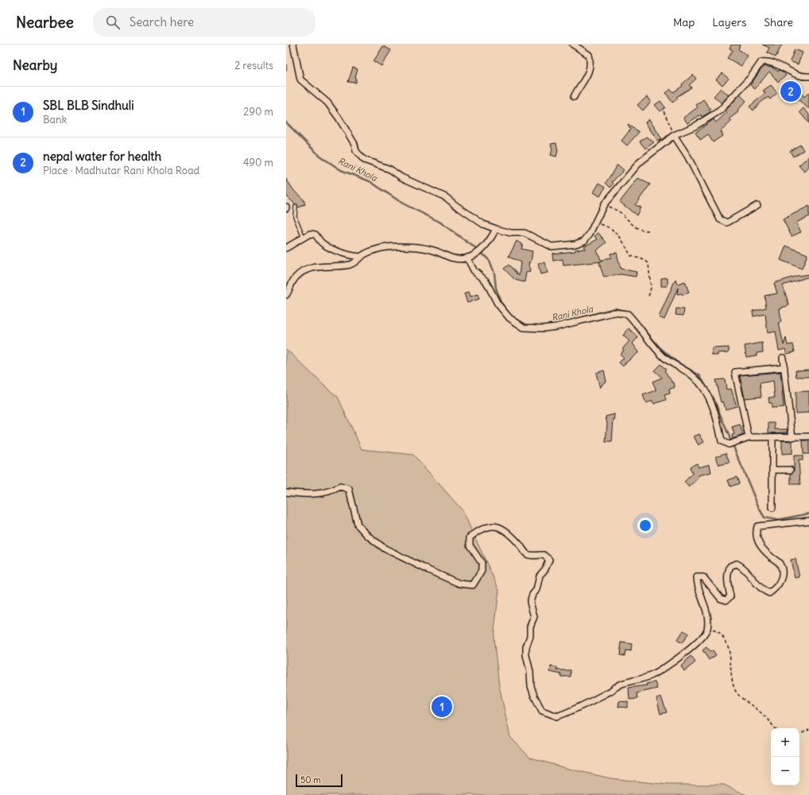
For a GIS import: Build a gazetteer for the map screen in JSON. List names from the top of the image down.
{
  "water": ["Rani Khola"],
  "scale_bar": "50 m",
  "page": {
    "header": "Nearbee",
    "search": "Search here",
    "nav": ["Map", "Layers", "Share"],
    "heading": ["Nearby", "2 results"],
    "pins": ["2", "1"],
    "list": [
      {
        "mark": "1",
        "name": "SBL BLB Sindhuli",
        "note": "Bank",
        "value": "290 m"
      },
      {
        "mark": "2",
        "name": "nepal water for health",
        "note": "Place · Madhutar Rani Khola Road",
        "value": "490 m"
      }
    ],
    "map_buttons": ["+", "−"],
    "scale": "50 m"
  }
}
